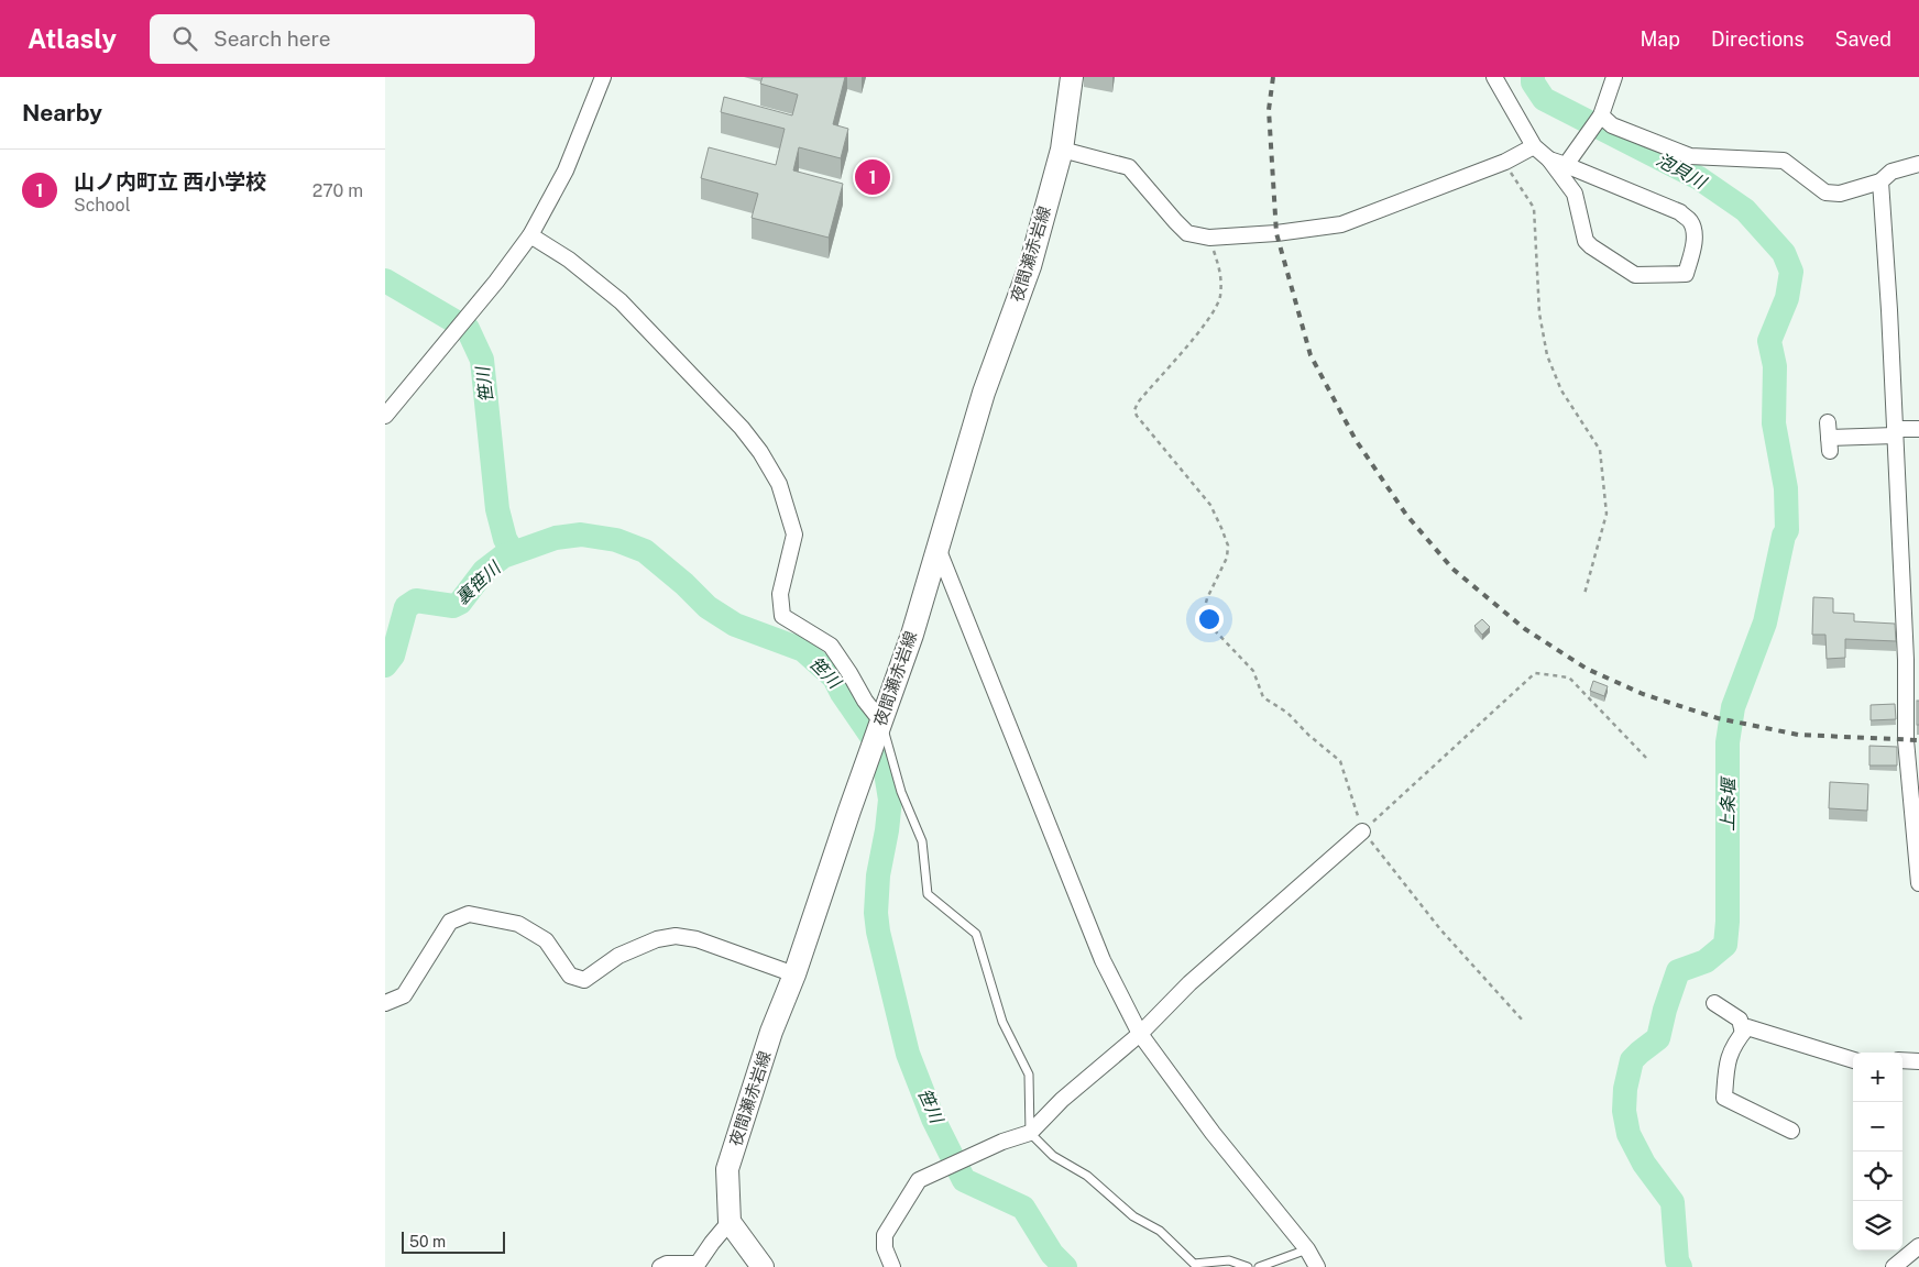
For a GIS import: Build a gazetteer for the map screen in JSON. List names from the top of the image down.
{
  "streets": {
    "main road": ["夜間瀬赤岩線"]
  },
  "water": [
    "泡貝川",
    "笹川",
    "裏笹川",
    "上条堰"
  ],
  "scale_bar": "50 m",
  "page": {
    "header": "Atlasly",
    "search": "Search here",
    "nav": ["Map", "Directions", "Saved"],
    "heading": "Nearby",
    "list": [
      {
        "mark": "1",
        "name": "山ノ内町立 西小学校",
        "note": "School",
        "value": "270 m"
      }
    ],
    "pins": "1",
    "map_buttons": ["+", "−"],
    "scale": "50 m"
  }
}
